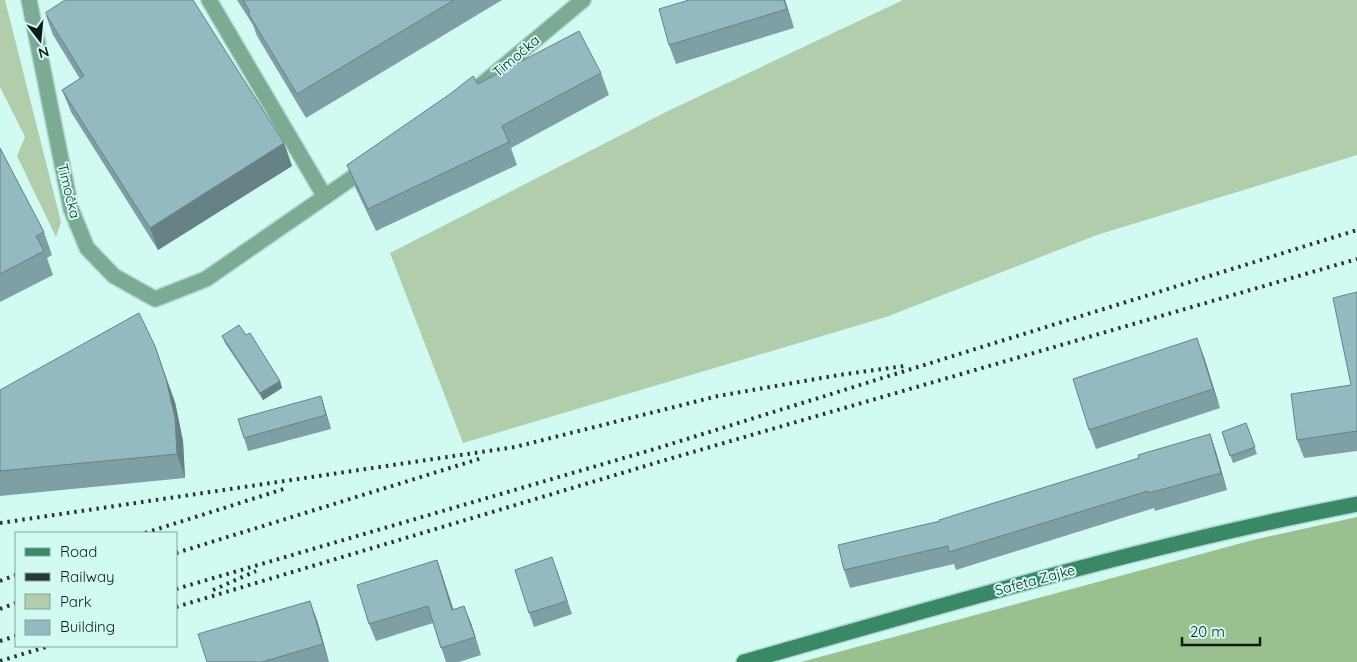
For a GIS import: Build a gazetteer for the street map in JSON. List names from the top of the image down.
{
  "streets": {
    "main road": ["Safeta Zajke"],
    "street": ["Timočka"]
  },
  "legend": [
    "Road",
    "Railway",
    "Park",
    "Building"
  ],
  "scale_bar": "20 m",
  "north": "bottom"
}
